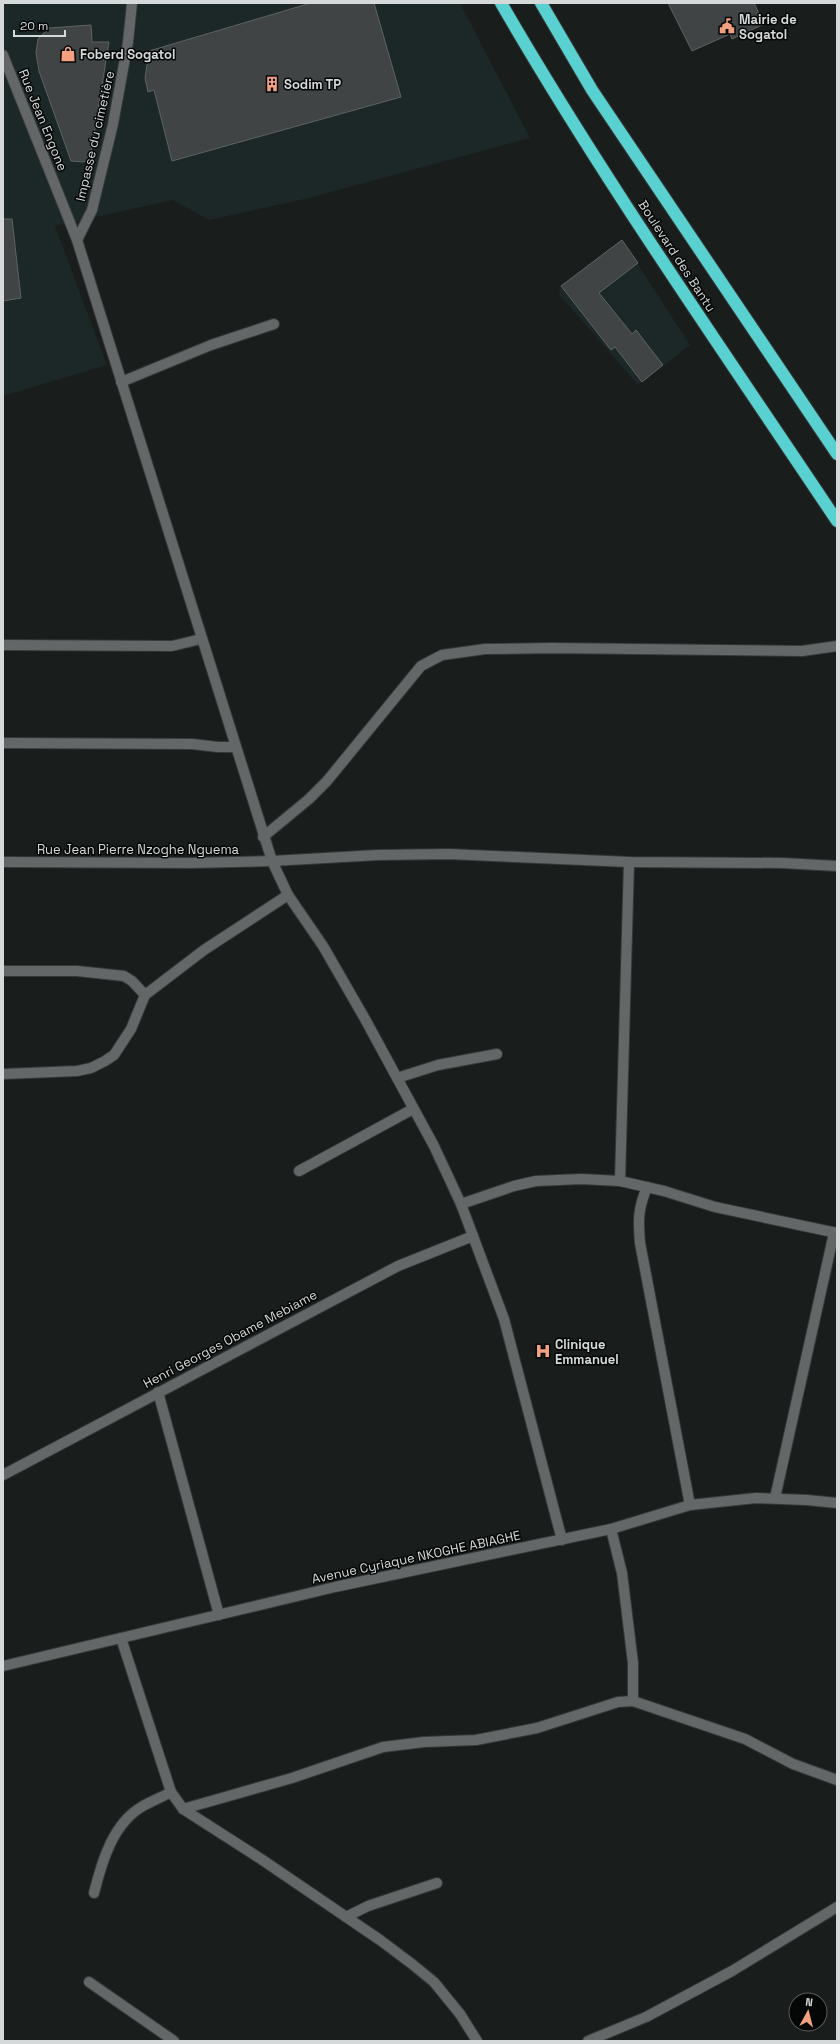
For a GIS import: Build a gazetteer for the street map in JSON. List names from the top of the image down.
{
  "streets": {
    "highway": ["Boulevard des Bantu"],
    "street": [
      "Rue Jean Engone",
      "Impasse du cimetière",
      "Rue Jean Pierre Nzoghe Nguema",
      "Henri Georges Obame Mebiame",
      "Avenue Cyriaque NKOGHE ABIAGHE"
    ]
  },
  "crossings": [
    ["Rue Jean Engone", "Impasse du cimetière"],
    ["Rue Jean Engone", "Rue Jean Pierre Nzoghe Nguema"],
    ["Rue Jean Engone", "Henri Georges Obame Mebiame"],
    ["Rue Jean Engone", "Avenue Cyriaque NKOGHE ABIAGHE"]
  ],
  "places": {
    "public building": ["Mairie de Sogatol"],
    "shop": ["Foberd Sogatol"],
    "building": ["Sodim TP"],
    "hospital": ["Clinique Emmanuel"]
  },
  "scale_bar": "20 m",
  "north": "top"
}
